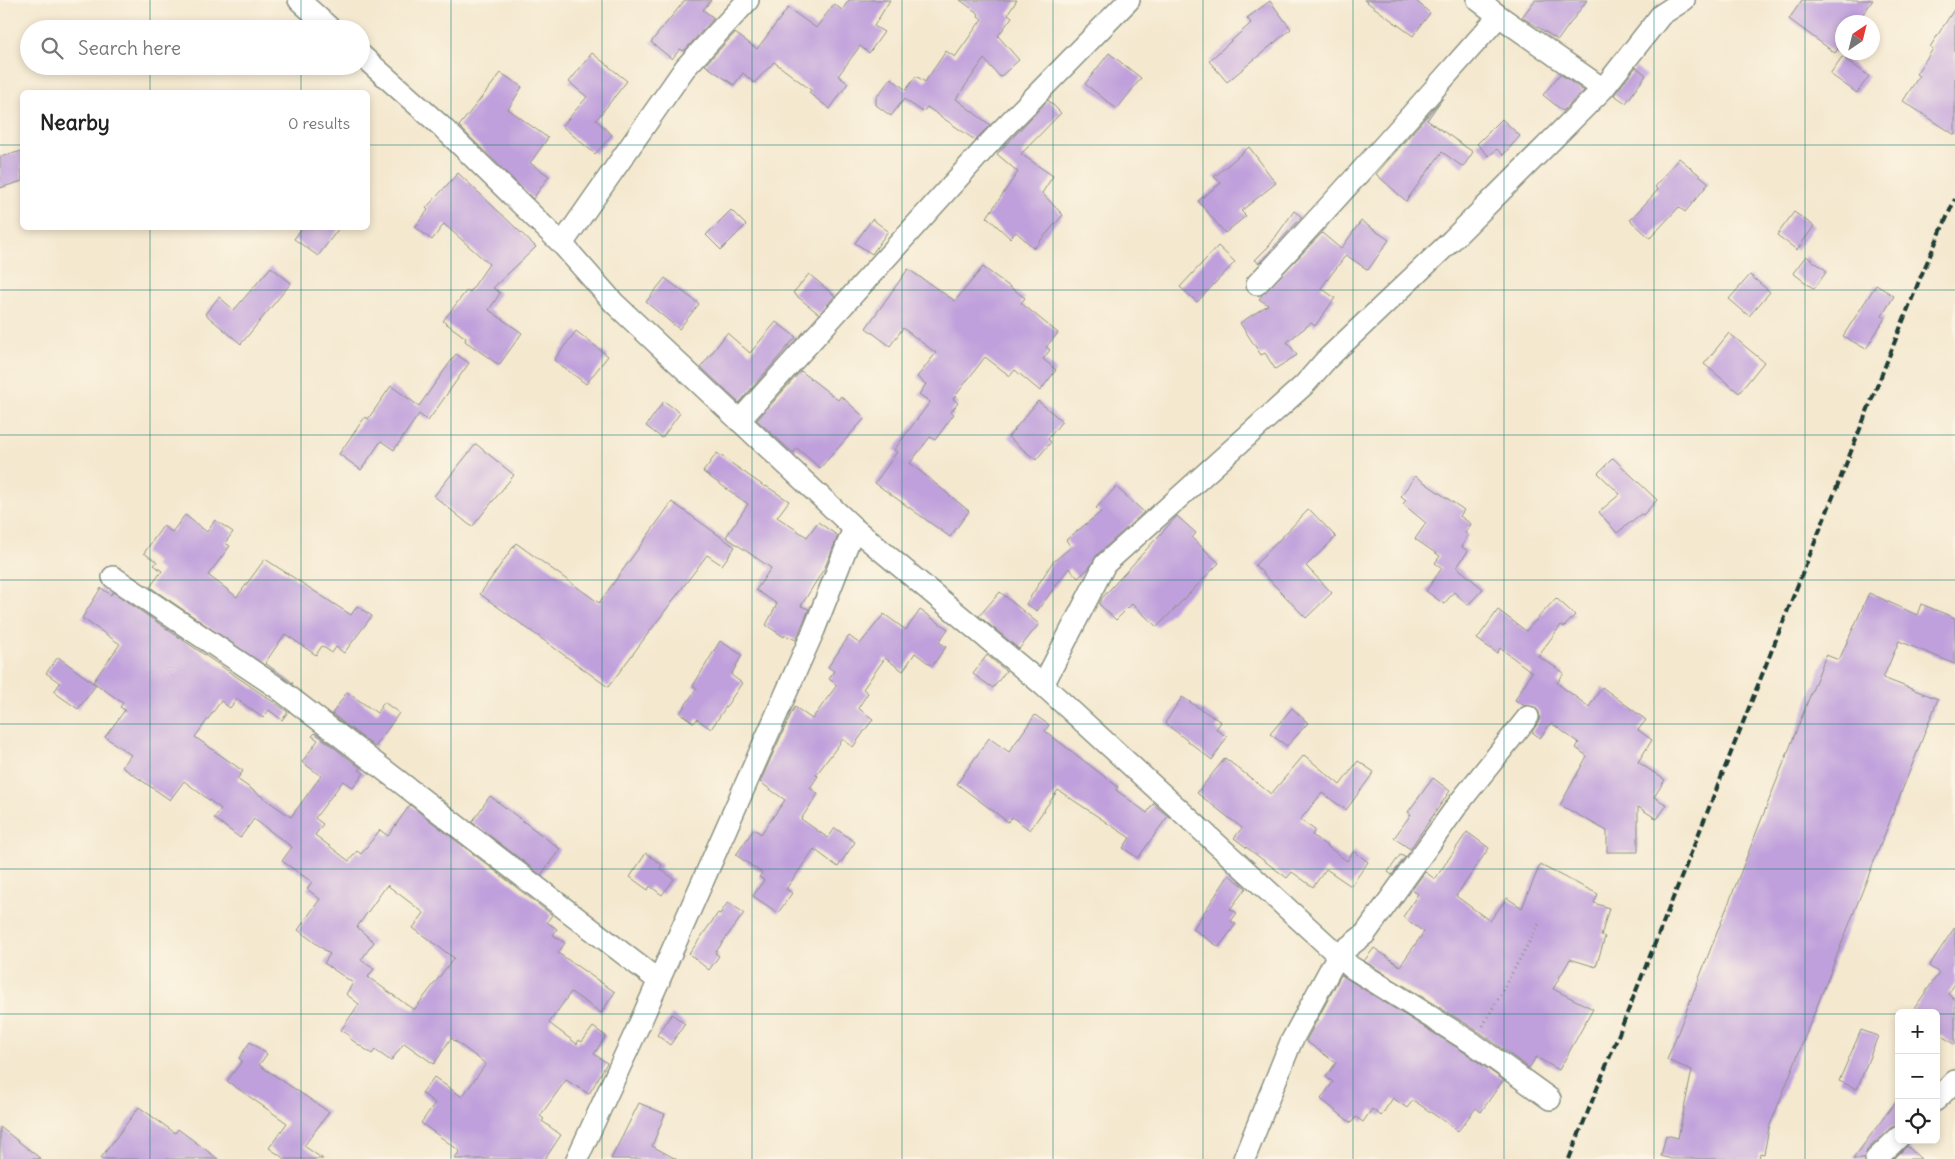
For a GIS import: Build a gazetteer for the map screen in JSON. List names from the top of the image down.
{
  "north": "top right",
  "page": {
    "search": "Search here",
    "heading": ["Nearby", "0 results"],
    "map_buttons": ["+", "−"]
  }
}
